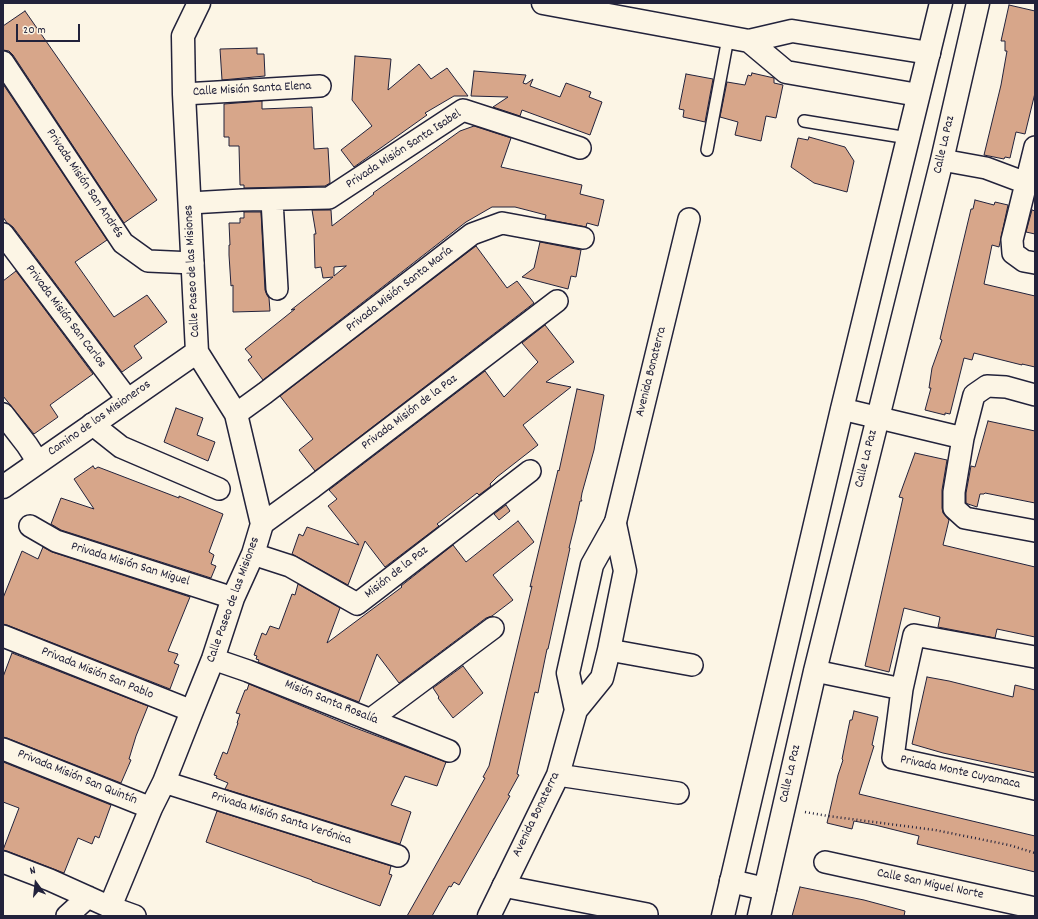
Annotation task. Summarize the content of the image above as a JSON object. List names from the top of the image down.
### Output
{
  "streets": {
    "street": [
      "Calle Misión Santa Elena",
      "Calle La Paz",
      "Privada Misión Santa Isabel",
      "Privada Misión San Andrés",
      "Calle Paseo de las Misiones",
      "Privada Misión Santa María",
      "Privada Misión San Carlos",
      "Avenida Bonaterra",
      "Privada Misión de la Paz",
      "Camino de los Misioneros",
      "Privada Misión San Miguel",
      "Misión de la Paz",
      "Privada Misión San Pablo",
      "Misión Santa Rosalía",
      "Privada Monte Cuyamaca",
      "Privada Misión San Quintín",
      "Privada Misión Santa Verónica",
      "Calle San Miguel Norte"
    ]
  },
  "crossings": [
    ["Calle Misión Santa Elena", "Calle Paseo de las Misiones"],
    ["Privada Misión Santa Isabel", "Calle Paseo de las Misiones"],
    ["Privada Misión San Andrés", "Calle Paseo de las Misiones"],
    ["Calle Paseo de las Misiones", "Privada Misión Santa María"],
    ["Calle Paseo de las Misiones", "Privada Misión de la Paz"],
    ["Calle Paseo de las Misiones", "Camino de los Misioneros"],
    ["Calle Paseo de las Misiones", "Privada Misión San Miguel"],
    ["Calle Paseo de las Misiones", "Misión de la Paz"],
    ["Calle Paseo de las Misiones", "Privada Misión San Pablo"],
    ["Calle Paseo de las Misiones", "Misión Santa Rosalía"],
    ["Calle Paseo de las Misiones", "Privada Misión San Quintín"],
    ["Calle Paseo de las Misiones", "Privada Misión Santa Verónica"],
    ["Privada Misión San Carlos", "Camino de los Misioneros"]
  ],
  "scale_bar": "20 m",
  "north": "top"
}
